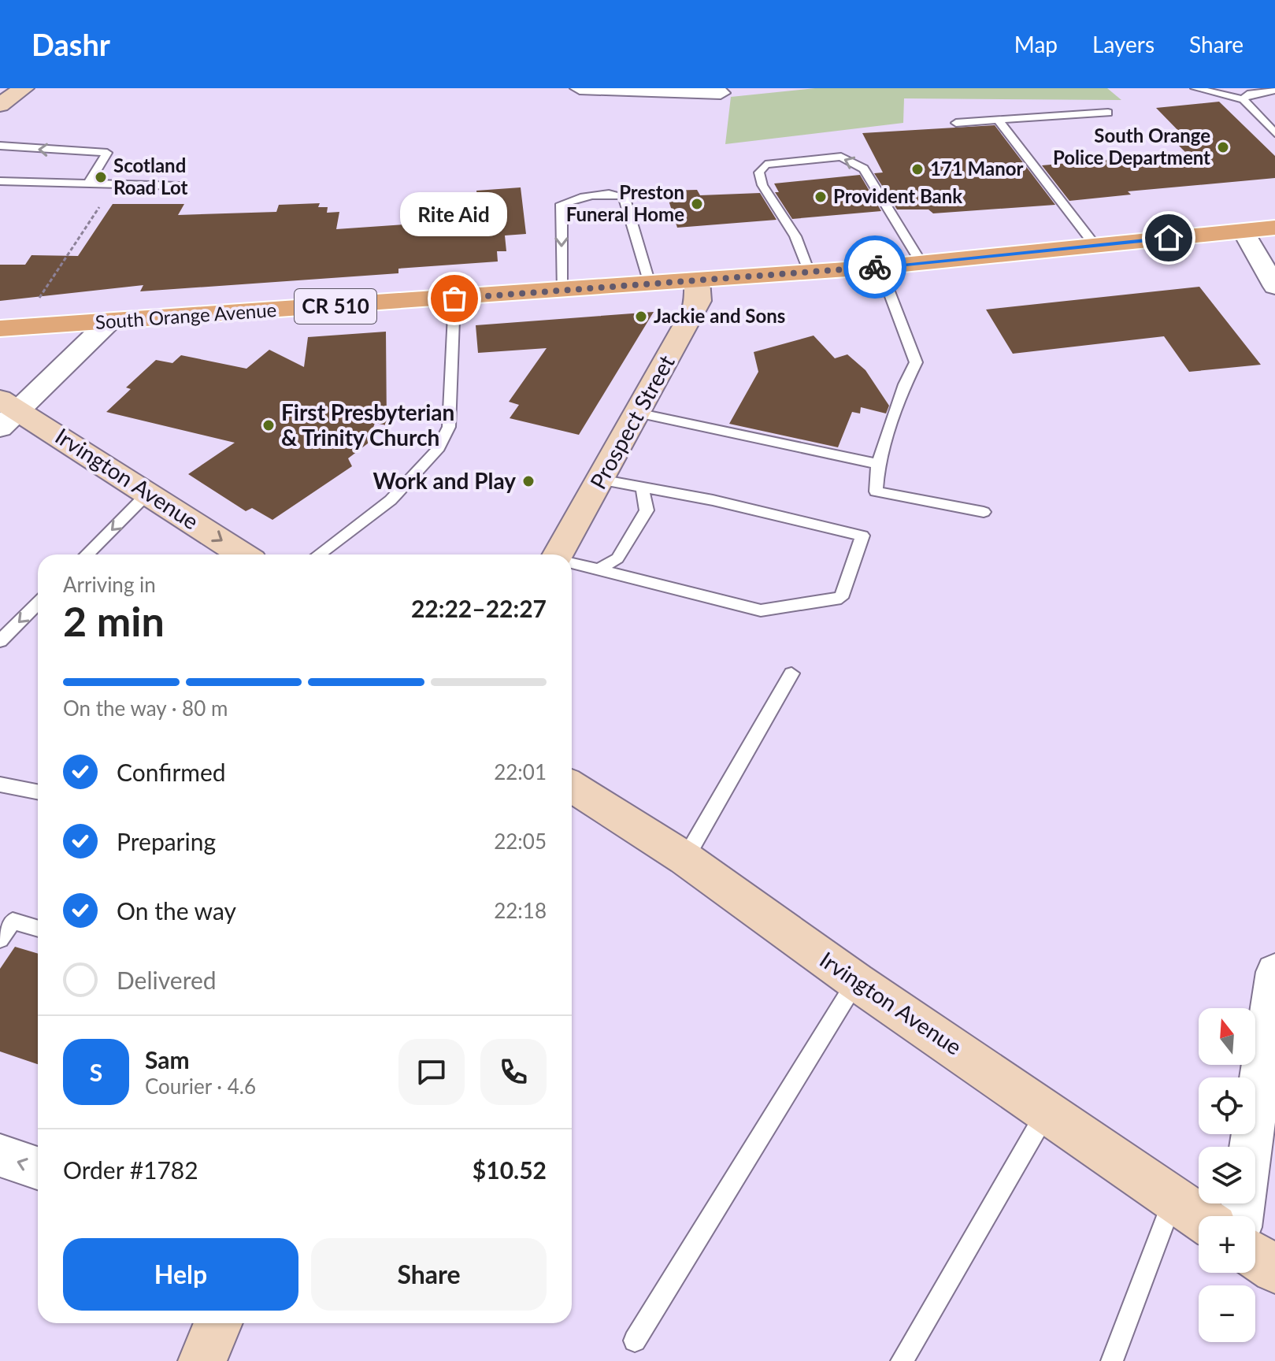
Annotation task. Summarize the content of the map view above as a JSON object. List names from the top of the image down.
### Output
{
  "streets": {
    "main road": [
      "CR 510",
      "South Orange Avenue",
      "Prospect Street",
      "Irvington Avenue"
    ]
  },
  "crossings": [
    ["South Orange Avenue", "Prospect Street"]
  ],
  "places": [
    "South Orange Police Department",
    "171 Manor",
    "Scotland Road Lot",
    "Provident Bank",
    "Preston Funeral Home",
    "Rite Aid",
    "Jackie and Sons",
    "First Presbyterian & Trinity Church",
    "Work and Play"
  ],
  "north": "top",
  "page": {
    "header": "Dashr",
    "nav": ["Map", "Layers", "Share"],
    "bubble": "Rite Aid",
    "heading": ["2 min", "Arriving in", "22:22–22:27"],
    "panel": [
      "Sam",
      "Courier · 4.6",
      "Order #1782",
      "$10.52"
    ],
    "bar": "On the way · 80 m",
    "list": [
      ["Confirmed", "22:01"],
      ["Preparing", "22:05"],
      ["On the way", "22:18"],
      "Delivered"
    ],
    "map_buttons": ["+", "−"],
    "round": "S",
    "buttons": ["Help", "Share"]
  }
}
